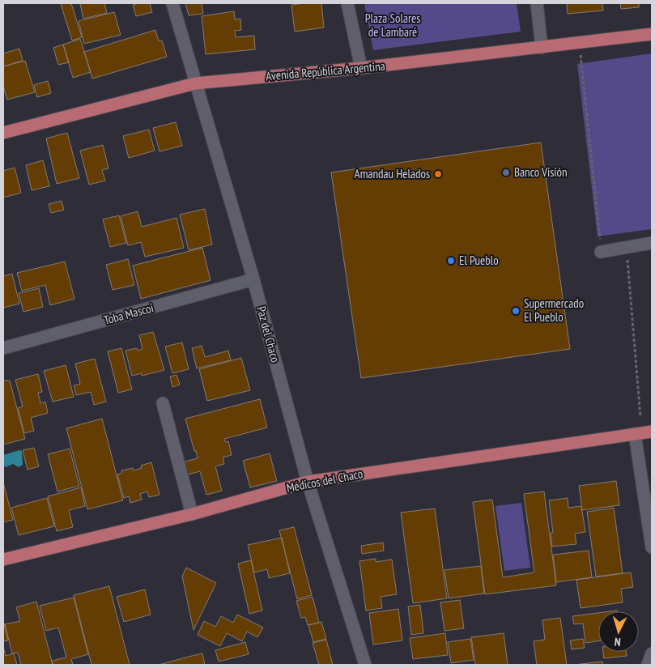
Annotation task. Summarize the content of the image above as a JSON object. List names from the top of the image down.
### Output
{
  "streets": {
    "main road": ["Avenida República Argentina", "Médicos del Chaco"],
    "street": ["Toba Mascoi", "Paz del Chaco"]
  },
  "crossings": [
    ["Avenida República Argentina", "Paz del Chaco"],
    ["Toba Mascoi", "Paz del Chaco"],
    ["Paz del Chaco", "Médicos del Chaco"]
  ],
  "parks": ["Plaza Solares de Lambaré"],
  "places": [
    "Banco Visión",
    "Amandau Helados",
    "El Pueblo",
    "Supermercado El Pueblo"
  ],
  "north": "bottom"
}
